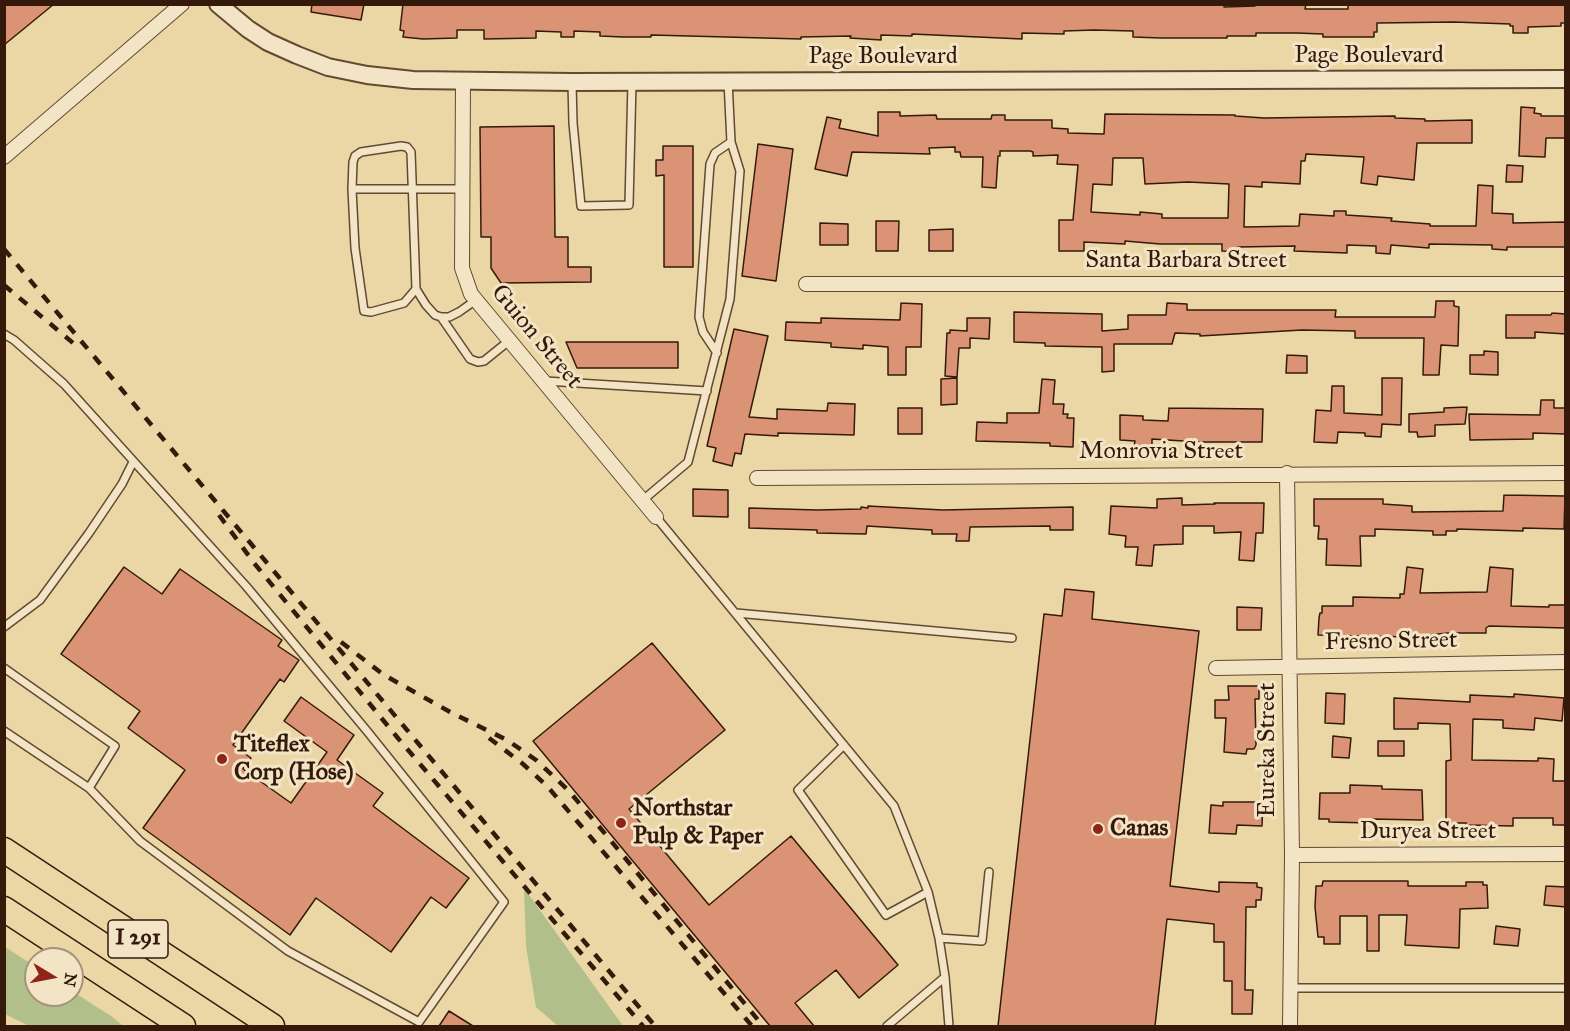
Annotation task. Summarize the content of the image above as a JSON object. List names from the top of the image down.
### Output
{
  "streets": {
    "highway": ["I 291"],
    "street": [
      "Page Boulevard",
      "Santa Barbara Street",
      "Guion Street",
      "Monrovia Street",
      "Fresno Street",
      "Eureka Street",
      "Duryea Street"
    ]
  },
  "crossings": [
    ["Page Boulevard", "Guion Street"],
    ["Monrovia Street", "Eureka Street"],
    ["Fresno Street", "Eureka Street"],
    ["Eureka Street", "Duryea Street"]
  ],
  "places": ["Titeflex Corp (Hose)", "Northstar Pulp & Paper", "Canas"],
  "north": "right"
}
